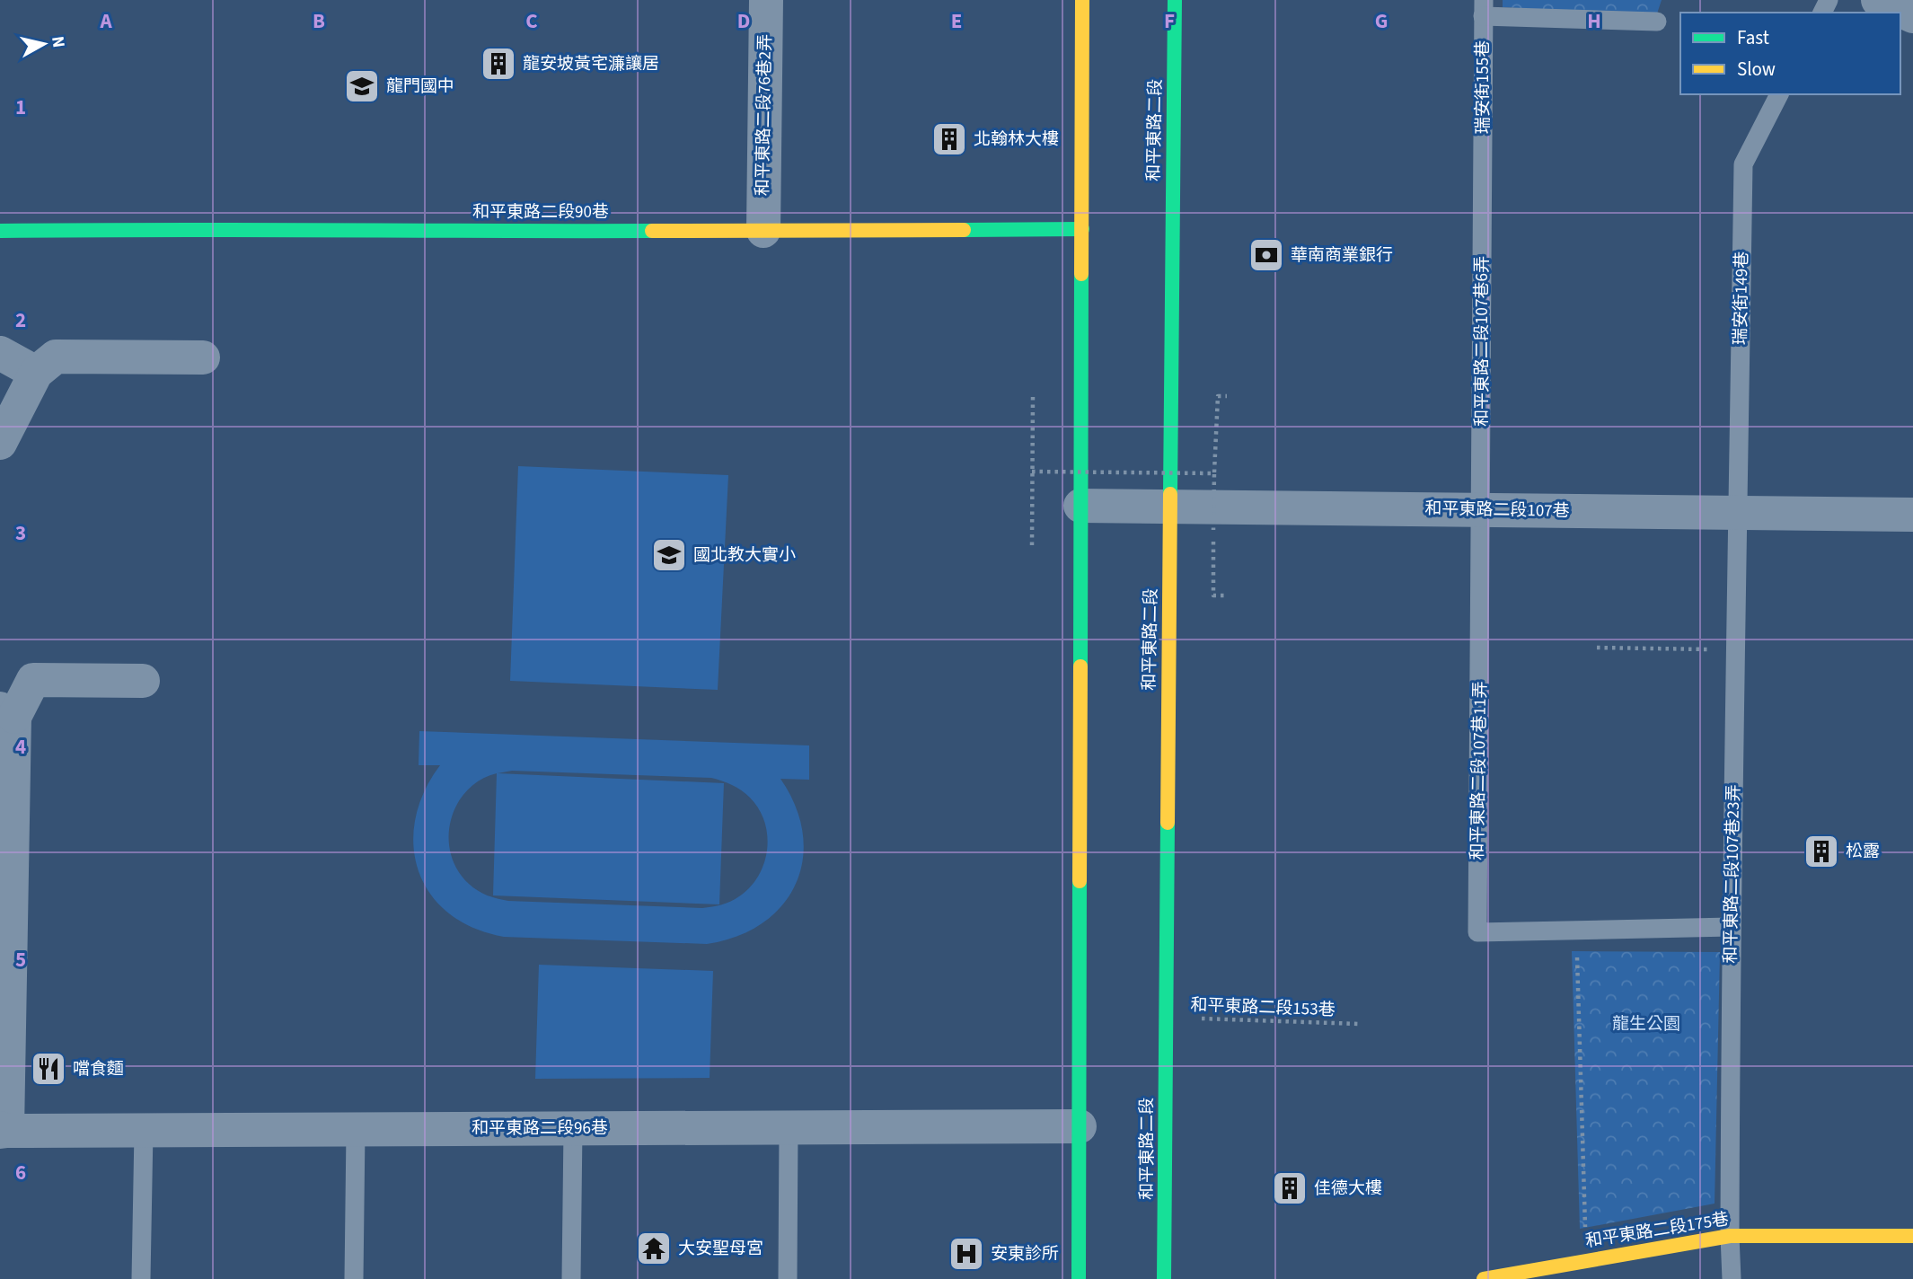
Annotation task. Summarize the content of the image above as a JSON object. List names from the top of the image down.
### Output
{
  "streets": {
    "main road": ["和平東路二段", "和平東路二段90巷", "和平東路二段175巷"],
    "street": ["和平東路二段76巷2弄", "和平東路二段107巷", "和平東路二段96巷"],
    "lane": [
      "瑞安街155巷",
      "瑞安街149巷",
      "和平東路二段107巷6弄",
      "和平東路二段107巷11弄",
      "和平東路二段107巷23弄"
    ],
    "path": ["和平東路二段153巷"]
  },
  "crossings": [
    ["瑞安街155巷", "和平東路二段107巷6弄"],
    ["和平東路二段76巷2弄", "和平東路二段90巷"],
    ["和平東路二段", "和平東路二段107巷"],
    ["和平東路二段", "和平東路二段153巷"],
    ["瑞安街149巷", "和平東路二段107巷"],
    ["瑞安街149巷", "和平東路二段107巷23弄"],
    ["和平東路二段107巷6弄", "和平東路二段107巷"],
    ["和平東路二段107巷6弄", "和平東路二段107巷11弄"],
    ["和平東路二段107巷", "和平東路二段107巷11弄"],
    ["和平東路二段107巷", "和平東路二段107巷23弄"],
    ["和平東路二段107巷11弄", "和平東路二段107巷23弄"],
    ["和平東路二段107巷23弄", "和平東路二段175巷"]
  ],
  "parks": ["龍生公園"],
  "places": {
    "building": [
      "龍安坡黃宅濂讓居",
      "北翰林大樓",
      "松露",
      "佳德大樓"
    ],
    "school or university": ["龍門國中", "國北教大實小"],
    "bank": ["華南商業銀行"],
    "restaurant": ["噹食麵"],
    "temple": ["大安聖母宮"],
    "hospital": ["安東診所"]
  },
  "legend": ["Fast", "Slow"],
  "north": "right",
  "grid": {
    "columns": [
      "A",
      "B",
      "C",
      "D",
      "E",
      "F",
      "G",
      "H"
    ],
    "rows": [
      "1",
      "2",
      "3",
      "4",
      "5",
      "6"
    ]
  }
}
